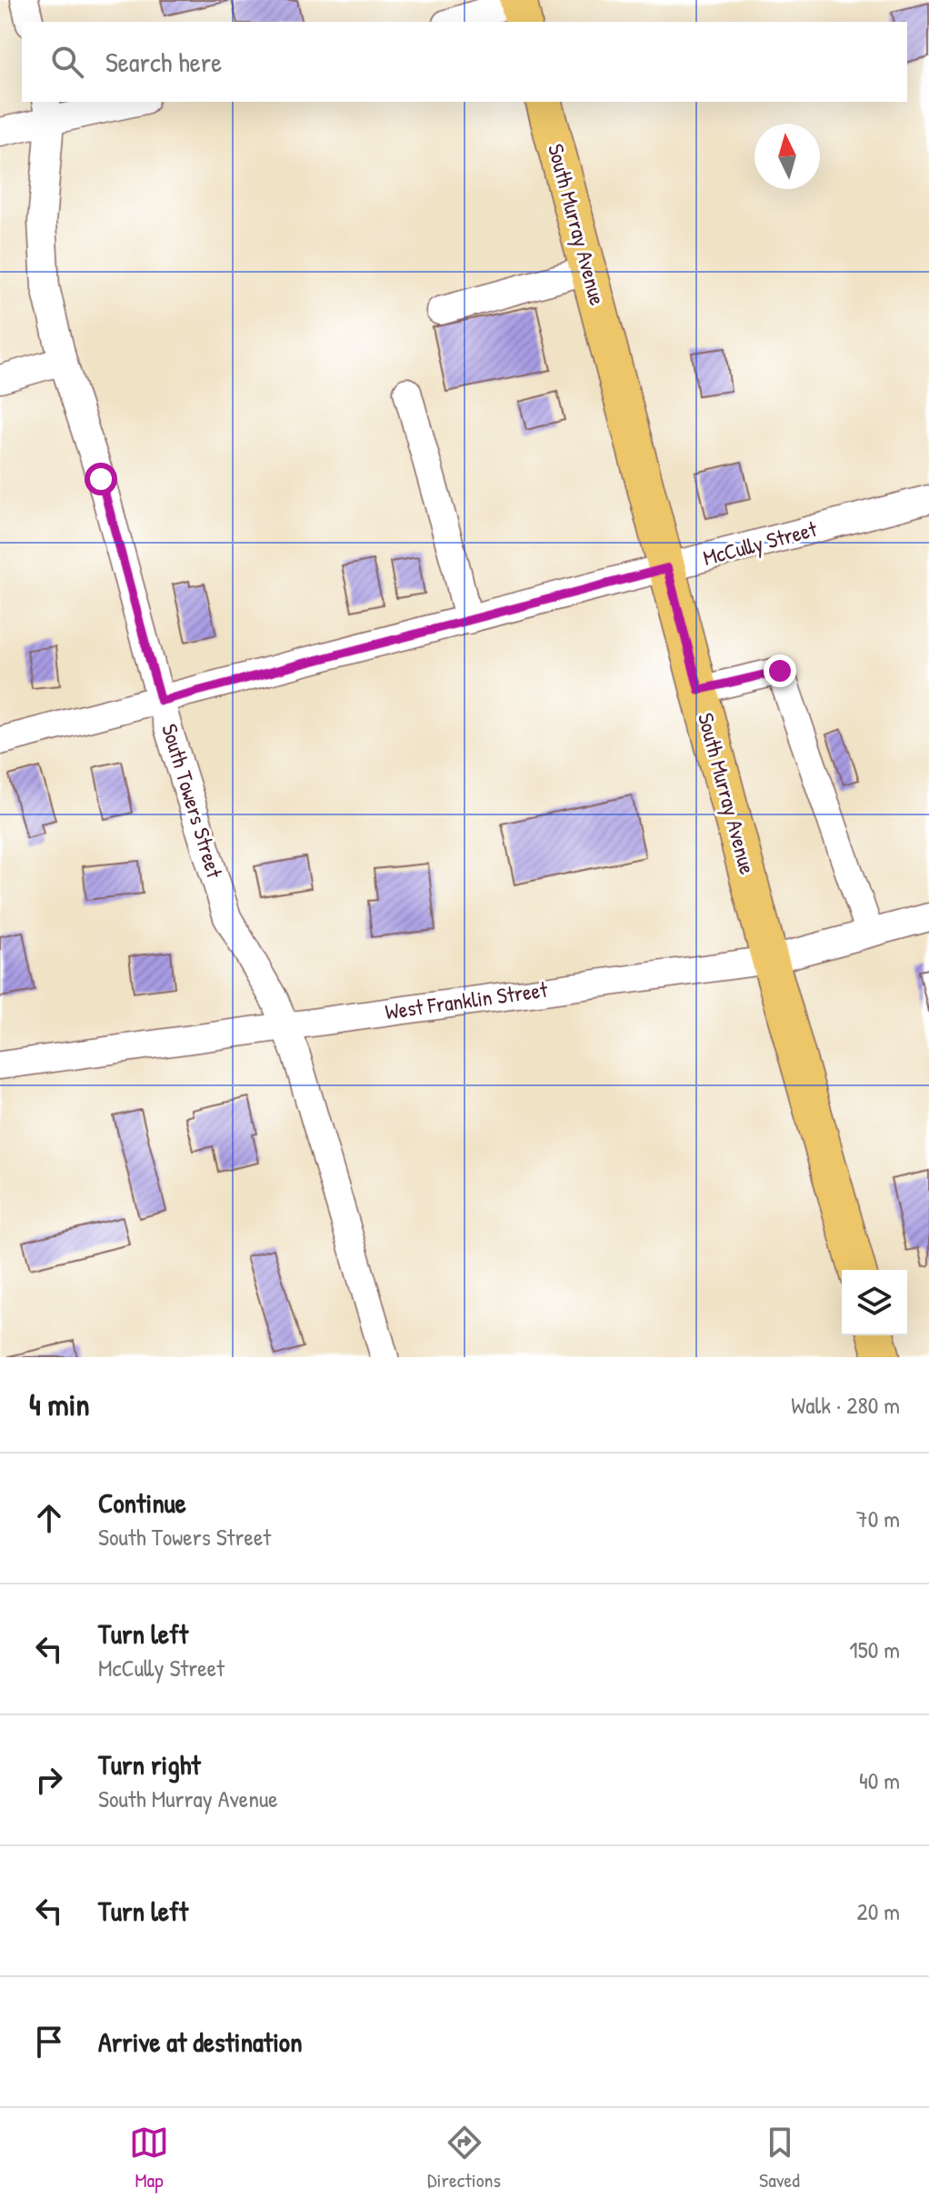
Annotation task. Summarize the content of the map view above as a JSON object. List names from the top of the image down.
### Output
{
  "streets": {
    "main road": ["South Murray Avenue"],
    "street": ["McCully Street", "South Towers Street", "West Franklin Street"]
  },
  "crossings": [
    ["South Murray Avenue", "McCully Street"],
    ["South Murray Avenue", "West Franklin Street"],
    ["McCully Street", "South Towers Street"],
    ["South Towers Street", "West Franklin Street"]
  ],
  "north": "top",
  "page": {
    "search": "Search here",
    "heading": ["4 min", "Walk · 280 m"],
    "list": [
      ["Continue", "South Towers Street", "70 m"],
      ["Turn left", "McCully Street", "150 m"],
      ["Turn right", "South Murray Avenue", "40 m"],
      ["Turn left", "20 m"],
      "Arrive at destination"
    ],
    "nav": ["Map", "Directions", "Saved"]
  }
}
